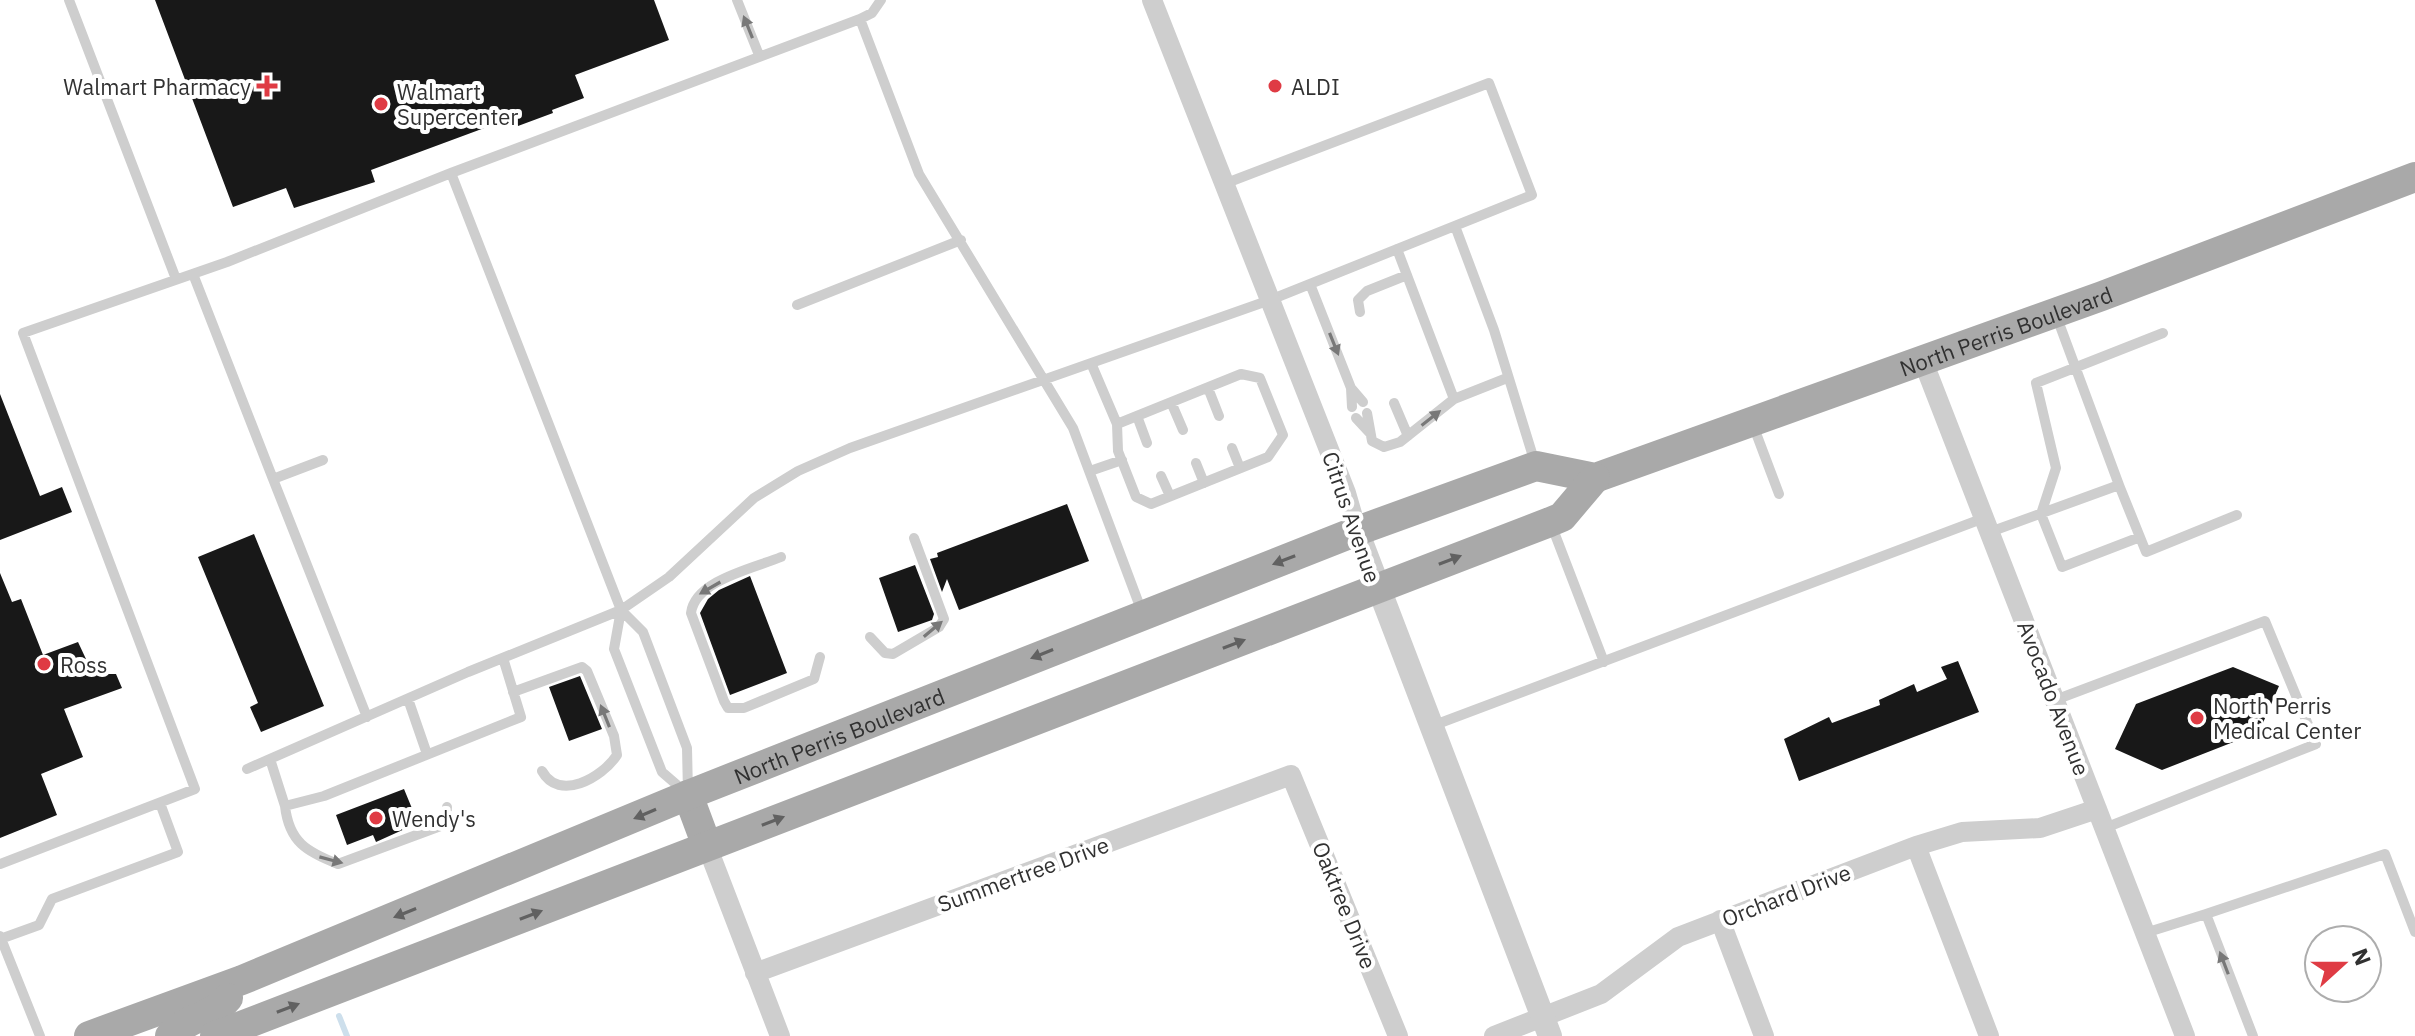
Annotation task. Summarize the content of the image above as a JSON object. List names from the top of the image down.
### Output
{
  "streets": {
    "main road": ["North Perris Boulevard"],
    "street": [
      "Citrus Avenue",
      "Avocado Avenue",
      "Summertree Drive",
      "Orchard Drive",
      "Oaktree Drive"
    ]
  },
  "crossings": [
    ["North Perris Boulevard", "Citrus Avenue"],
    ["North Perris Boulevard", "Avocado Avenue"],
    ["Citrus Avenue", "Orchard Drive"],
    ["Avocado Avenue", "Orchard Drive"],
    ["Summertree Drive", "Oaktree Drive"]
  ],
  "places": {
    "health": ["Walmart Pharmacy"],
    "other": [
      "ALDI",
      "Walmart Supercenter",
      "Ross",
      "North Perris Medical Center",
      "Wendy's"
    ]
  },
  "north": "right"
}
